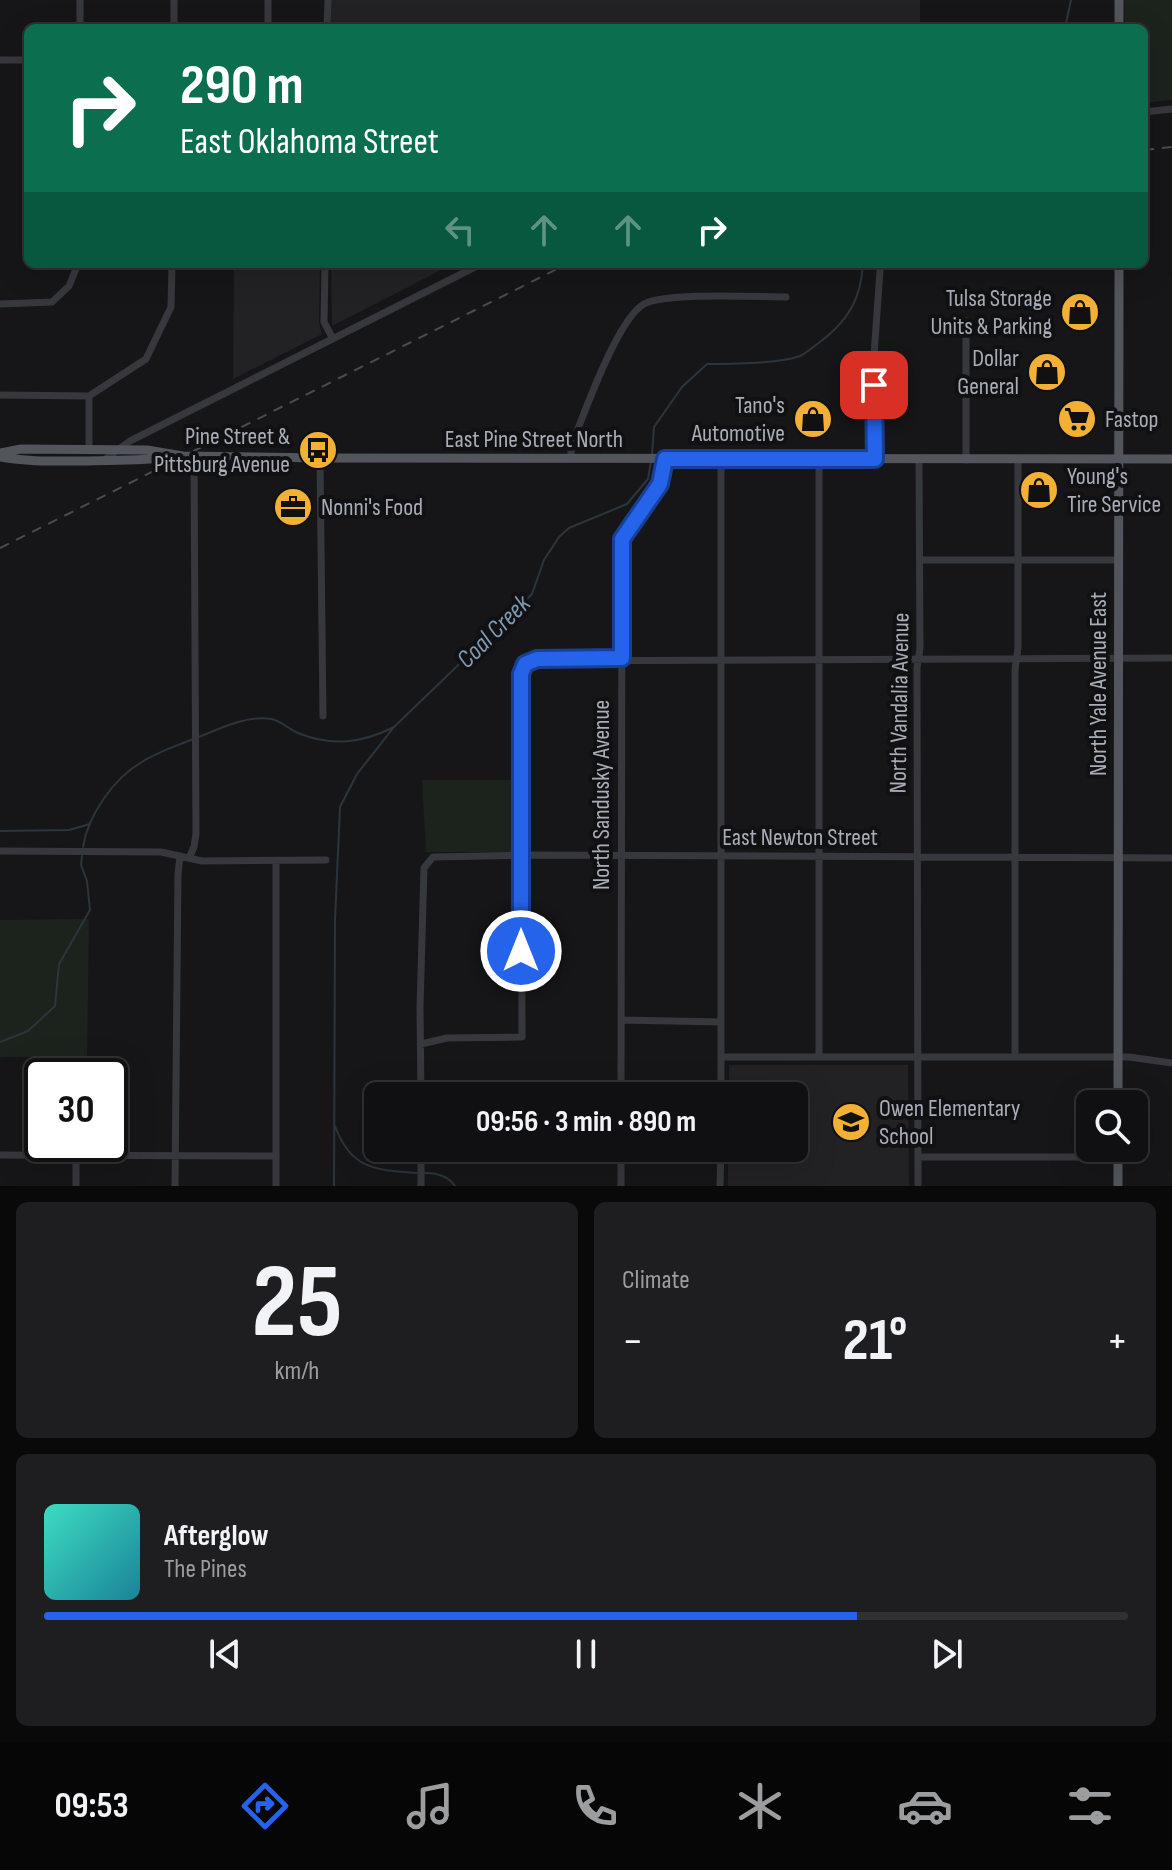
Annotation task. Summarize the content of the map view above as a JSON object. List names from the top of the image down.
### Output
{
  "streets": {
    "main road": ["East Pine Street North", "North Yale Avenue East"],
    "street": ["North Vandalia Avenue", "North Sandusky Avenue", "East Newton Street"]
  },
  "crossings": [
    ["East Pine Street North", "North Yale Avenue East"],
    ["East Pine Street North", "North Vandalia Avenue"],
    ["East Pine Street North", "North Sandusky Avenue"],
    ["North Yale Avenue East", "East Newton Street"],
    ["North Vandalia Avenue", "East Newton Street"],
    ["North Sandusky Avenue", "East Newton Street"]
  ],
  "water": ["Coal Creek"],
  "places": {
    "shop": [
      "Tulsa Storage Units & Parking",
      "Dollar General",
      "Tano's Automotive",
      "Young's Tire Service"
    ],
    "supermarket": ["Fastop"],
    "bus stop": ["Pine Street & Pittsburg Avenue"],
    "office": ["Nonni's Food"],
    "school or university": ["Owen Elementary School"]
  },
  "page": {
    "turn": ["290 m", "East Oklahoma Street"],
    "limit": "30",
    "trip": "09:56 · 3 min · 890 m",
    "tile": [
      ["25", "km/h"],
      "Climate"
    ],
    "heat": ["−", "21°", "+"],
    "song": ["Afterglow", "The Pines"],
    "tabs": "09:53"
  }
}
